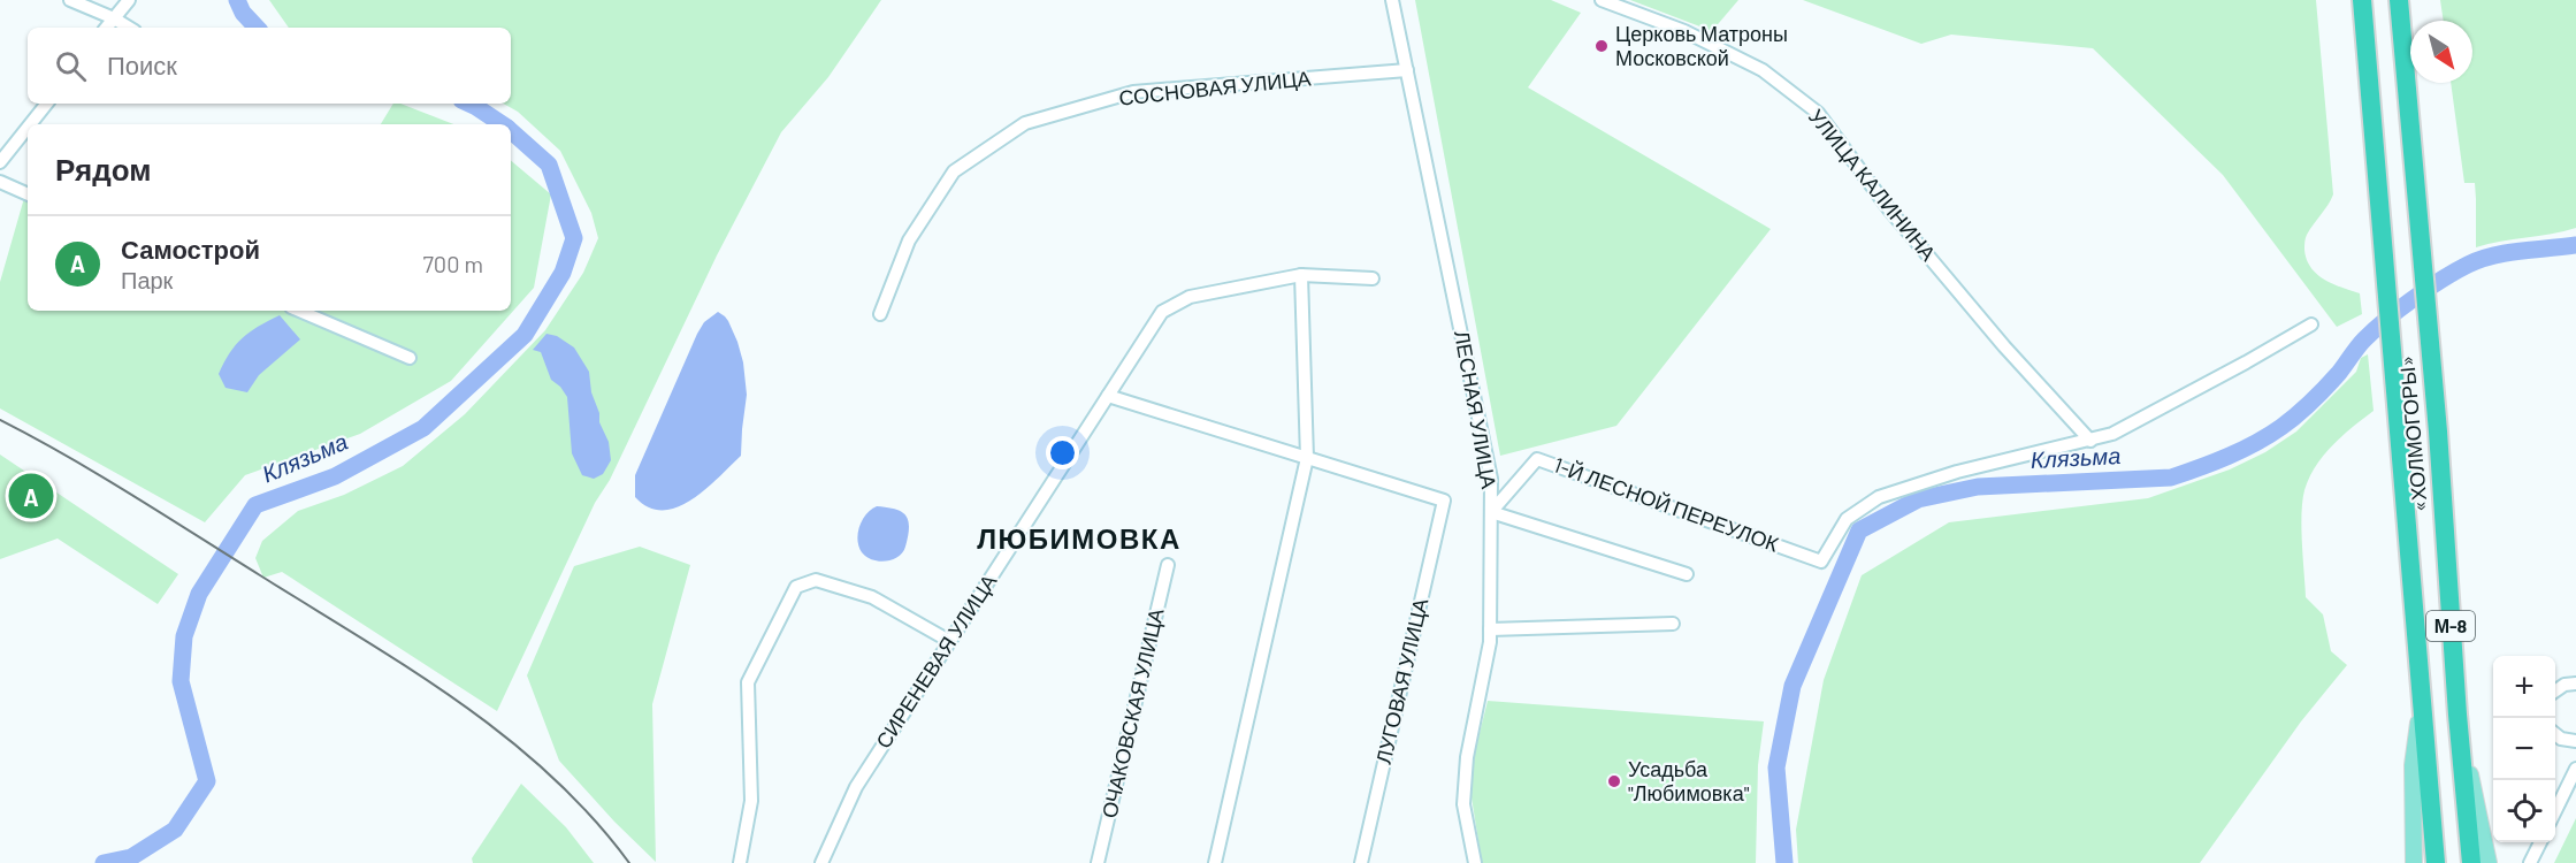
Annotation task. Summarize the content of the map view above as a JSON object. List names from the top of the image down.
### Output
{
  "streets": {
    "highway": ["«ХОЛМОГОРЫ»", "М-8"],
    "street": [
      "СОСНОВАЯ УЛИЦА",
      "УЛИЦА КАЛИНИНА",
      "ЛЕСНАЯ УЛИЦА",
      "1-Й ЛЕСНОЙ ПЕРЕУЛОК",
      "СИРЕНЕВАЯ УЛИЦА",
      "ЛУГОВАЯ УЛИЦА",
      "ОЧАКОВСКАЯ УЛИЦА"
    ]
  },
  "crossings": [
    ["СОСНОВАЯ УЛИЦА", "ЛЕСНАЯ УЛИЦА"],
    ["УЛИЦА КАЛИНИНА", "1-Й ЛЕСНОЙ ПЕРЕУЛОК"],
    ["ЛЕСНАЯ УЛИЦА", "1-Й ЛЕСНОЙ ПЕРЕУЛОК"]
  ],
  "districts": ["ЛЮБИМОВКА"],
  "water": ["Клязьма"],
  "places": ["Церковь Матроны Московской", "Усадьба \"Любимовка\""],
  "north": "bottom right",
  "page": {
    "search": "Поиск",
    "heading": "Рядом",
    "list": [
      {
        "mark": "A",
        "name": "Самострой",
        "note": "Парк",
        "value": "700 m"
      }
    ],
    "pins": "A",
    "map_buttons": ["+", "−"]
  }
}
